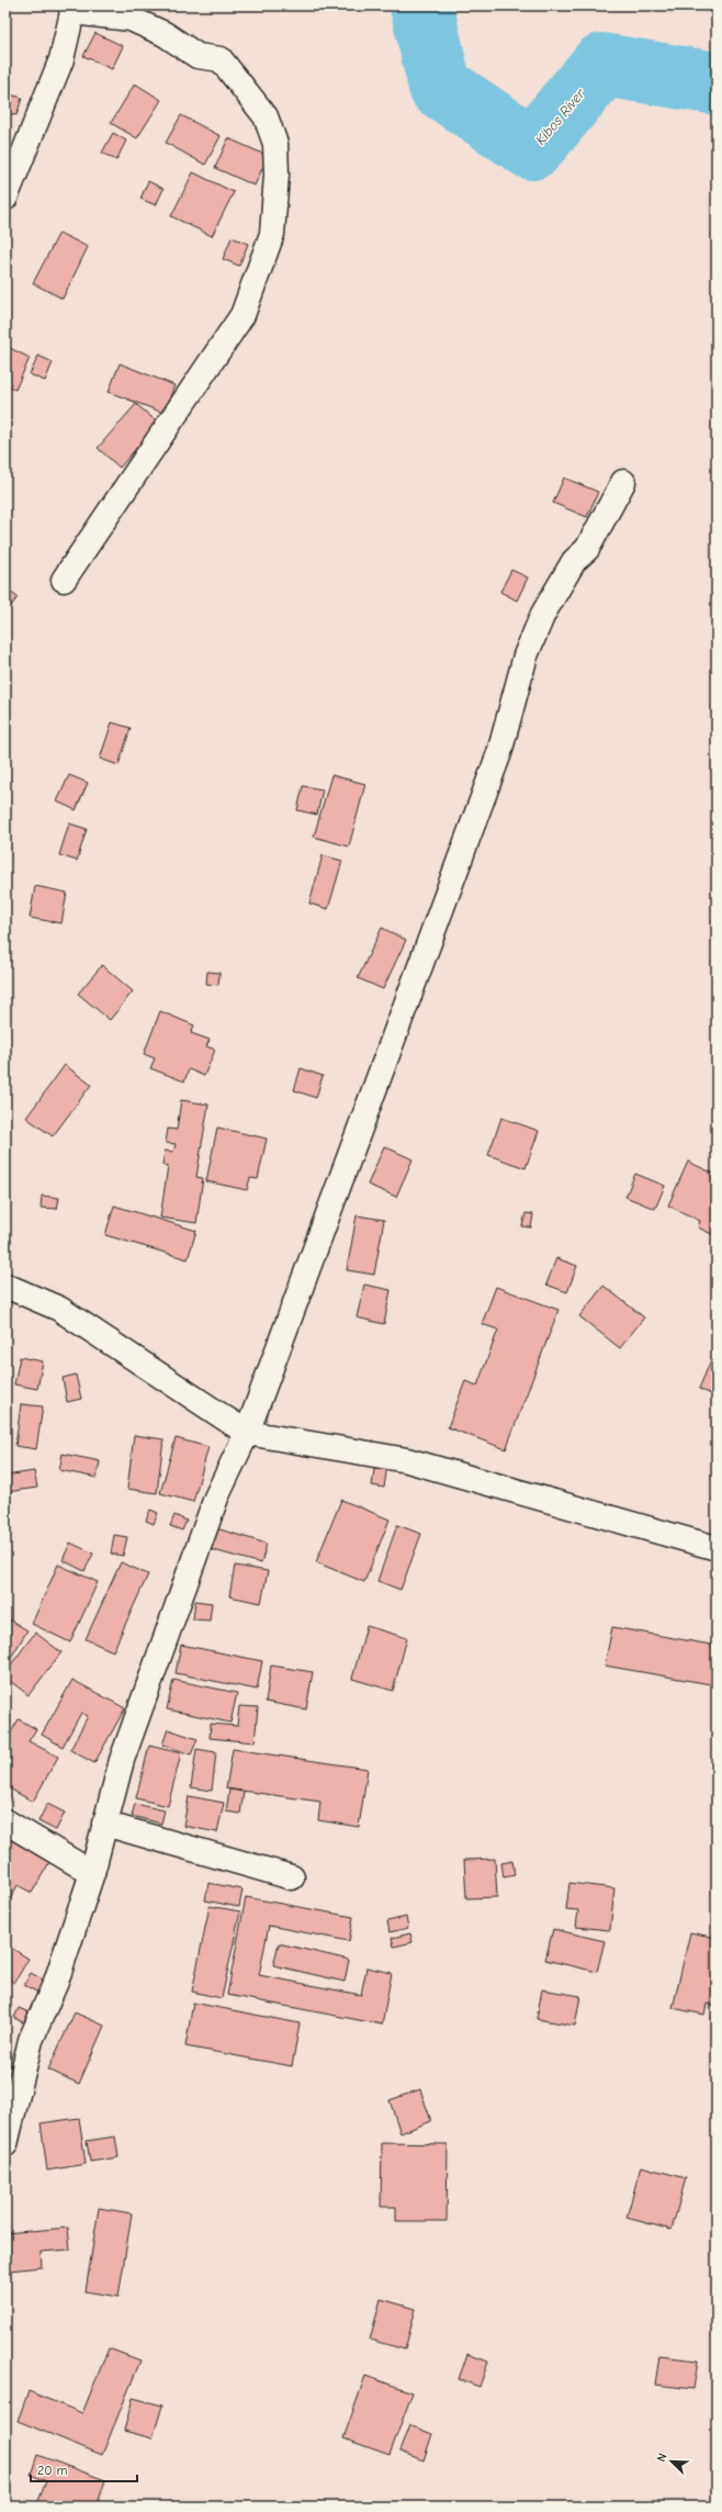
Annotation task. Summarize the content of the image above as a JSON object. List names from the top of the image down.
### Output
{
  "water": ["Kibos River"],
  "scale_bar": "20 m",
  "north": "top left"
}
